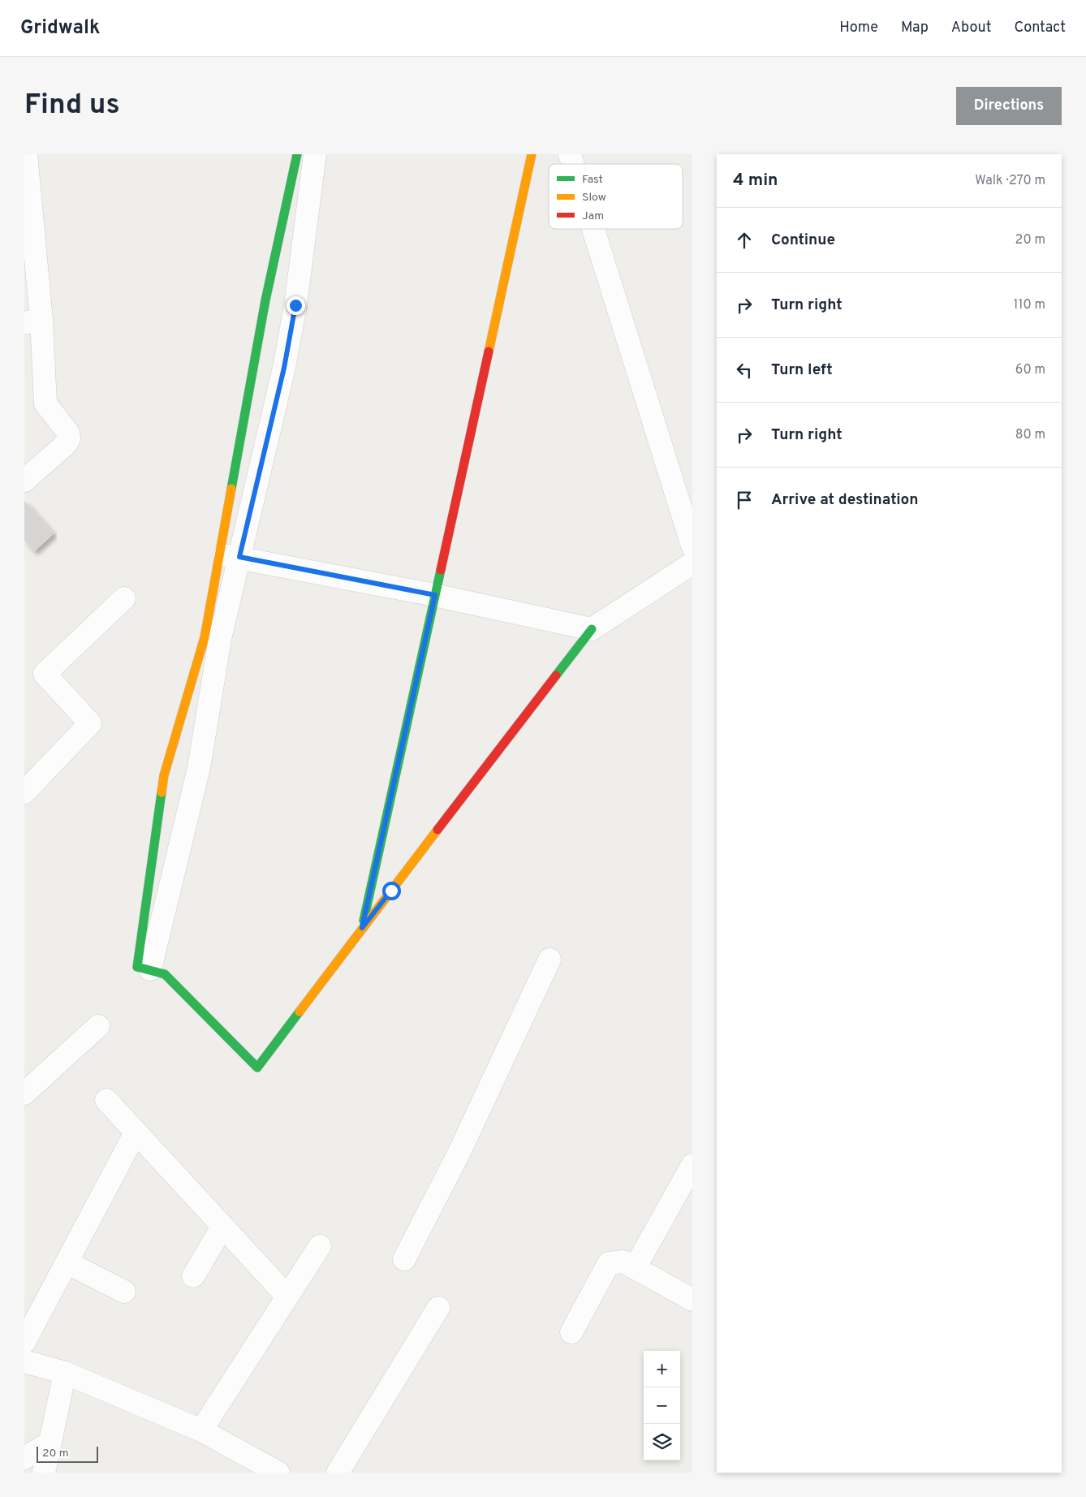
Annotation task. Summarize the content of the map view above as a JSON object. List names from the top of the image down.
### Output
{
  "legend": ["Fast", "Slow", "Jam"],
  "scale_bar": "20 m",
  "page": {
    "header": "Gridwalk",
    "nav": [
      "Home",
      "Map",
      "About",
      "Contact"
    ],
    "buttons": "Directions",
    "title": "Find us",
    "heading": ["4 min", "Walk · 270 m"],
    "list": [
      ["Continue", "20 m"],
      ["Turn right", "110 m"],
      ["Turn left", "60 m"],
      ["Turn right", "80 m"],
      "Arrive at destination"
    ],
    "map_buttons": ["+", "−"],
    "scale": "20 m"
  }
}
